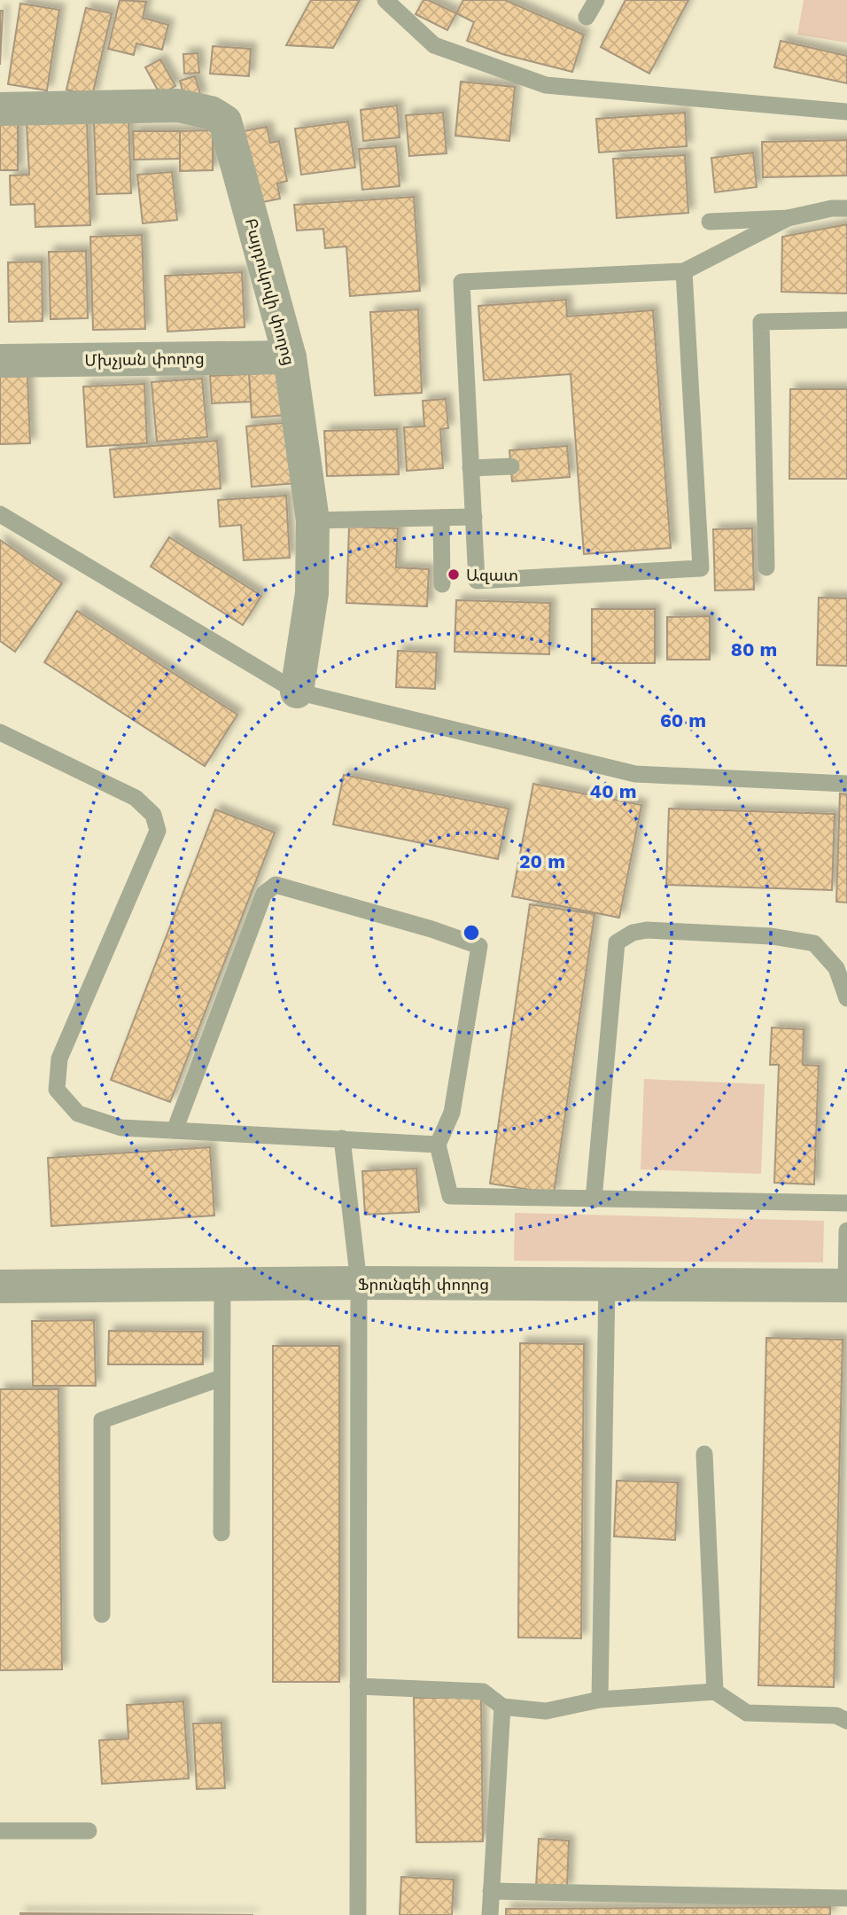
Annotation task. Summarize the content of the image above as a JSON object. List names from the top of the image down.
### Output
{
  "streets": {
    "street": ["Բայդուկովի փողոց", "Մխչյան փողոց", "Ֆրունզեի փողոց"]
  },
  "crossings": [
    ["Բայդուկովի փողոց", "Մխչյան փողոց"]
  ],
  "places": ["Ազատ"],
  "rings": [
    "80 m",
    "60 m",
    "40 m",
    "20 m"
  ]
}
